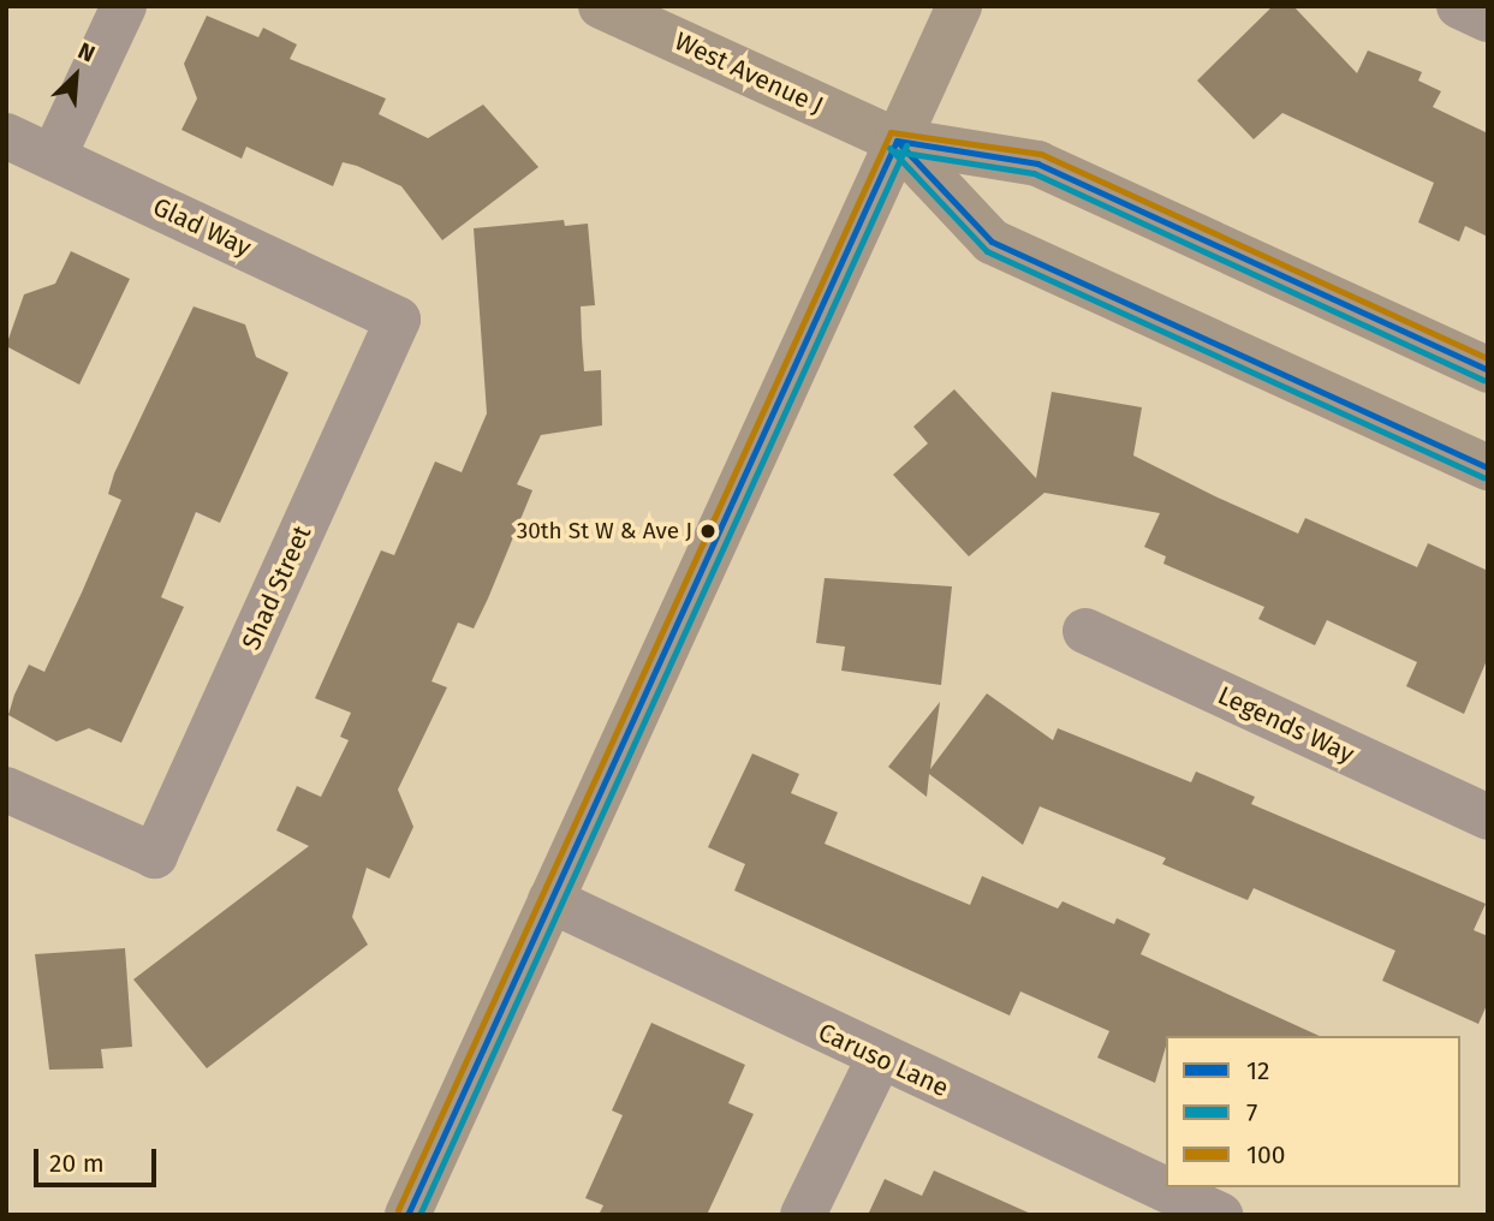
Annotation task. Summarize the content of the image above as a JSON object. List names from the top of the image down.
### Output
{
  "streets": {
    "main road": ["West Avenue J"],
    "street": [
      "Glad Way",
      "Shad Street",
      "Legends Way",
      "Caruso Lane"
    ]
  },
  "crossings": [
    ["Glad Way", "Shad Street"]
  ],
  "places": ["30th St W & Ave J"],
  "lines": ["transit line 100", "transit line 12", "transit line 7"],
  "legend": ["12", "7", "100"],
  "scale_bar": "20 m",
  "north": "top right"
}
